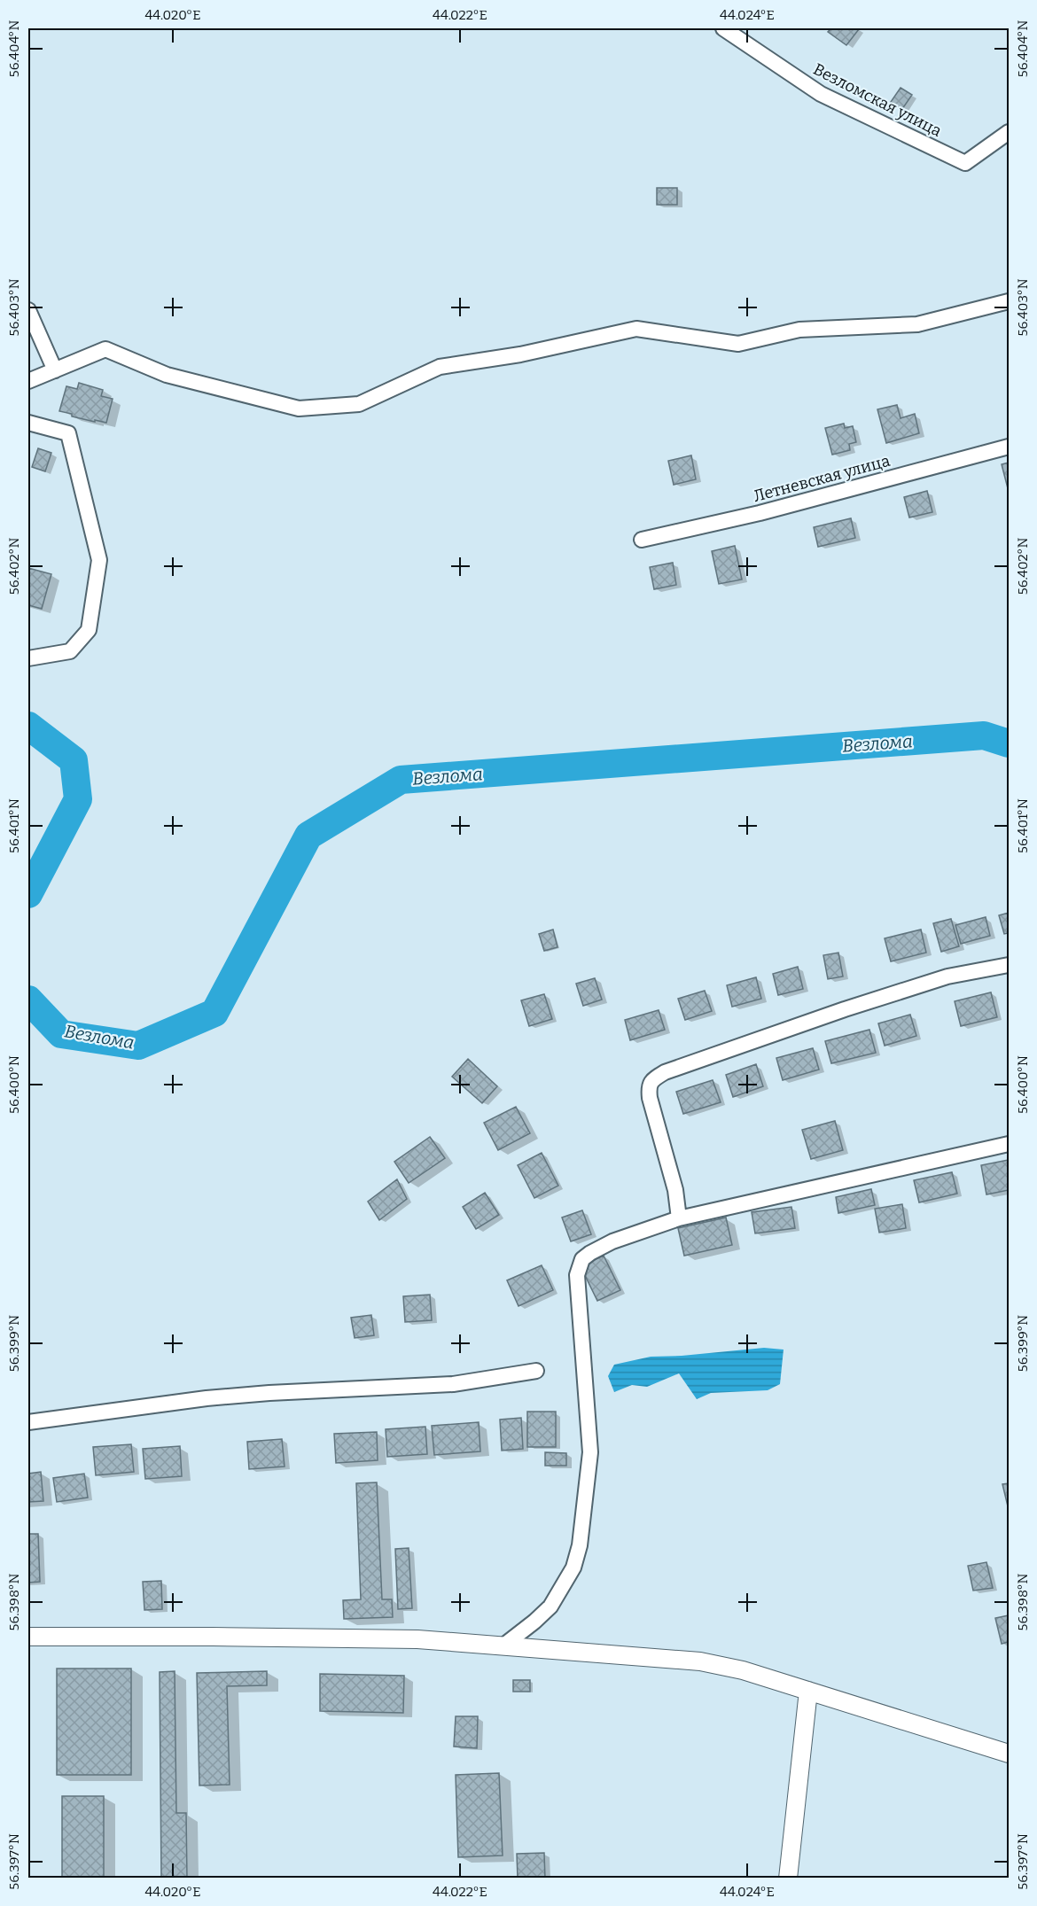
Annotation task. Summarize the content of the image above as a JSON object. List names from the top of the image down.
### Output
{
  "streets": {
    "street": ["Везломская улица", "Летневская улица"]
  },
  "water": ["Везлома"],
  "coordinates": [
    "44.020°E",
    "44.022°E",
    "44.024°E",
    "56.404°N",
    "56.403°N",
    "56.402°N",
    "56.401°N",
    "56.400°N",
    "56.399°N",
    "56.398°N",
    "56.397°N"
  ]
}
